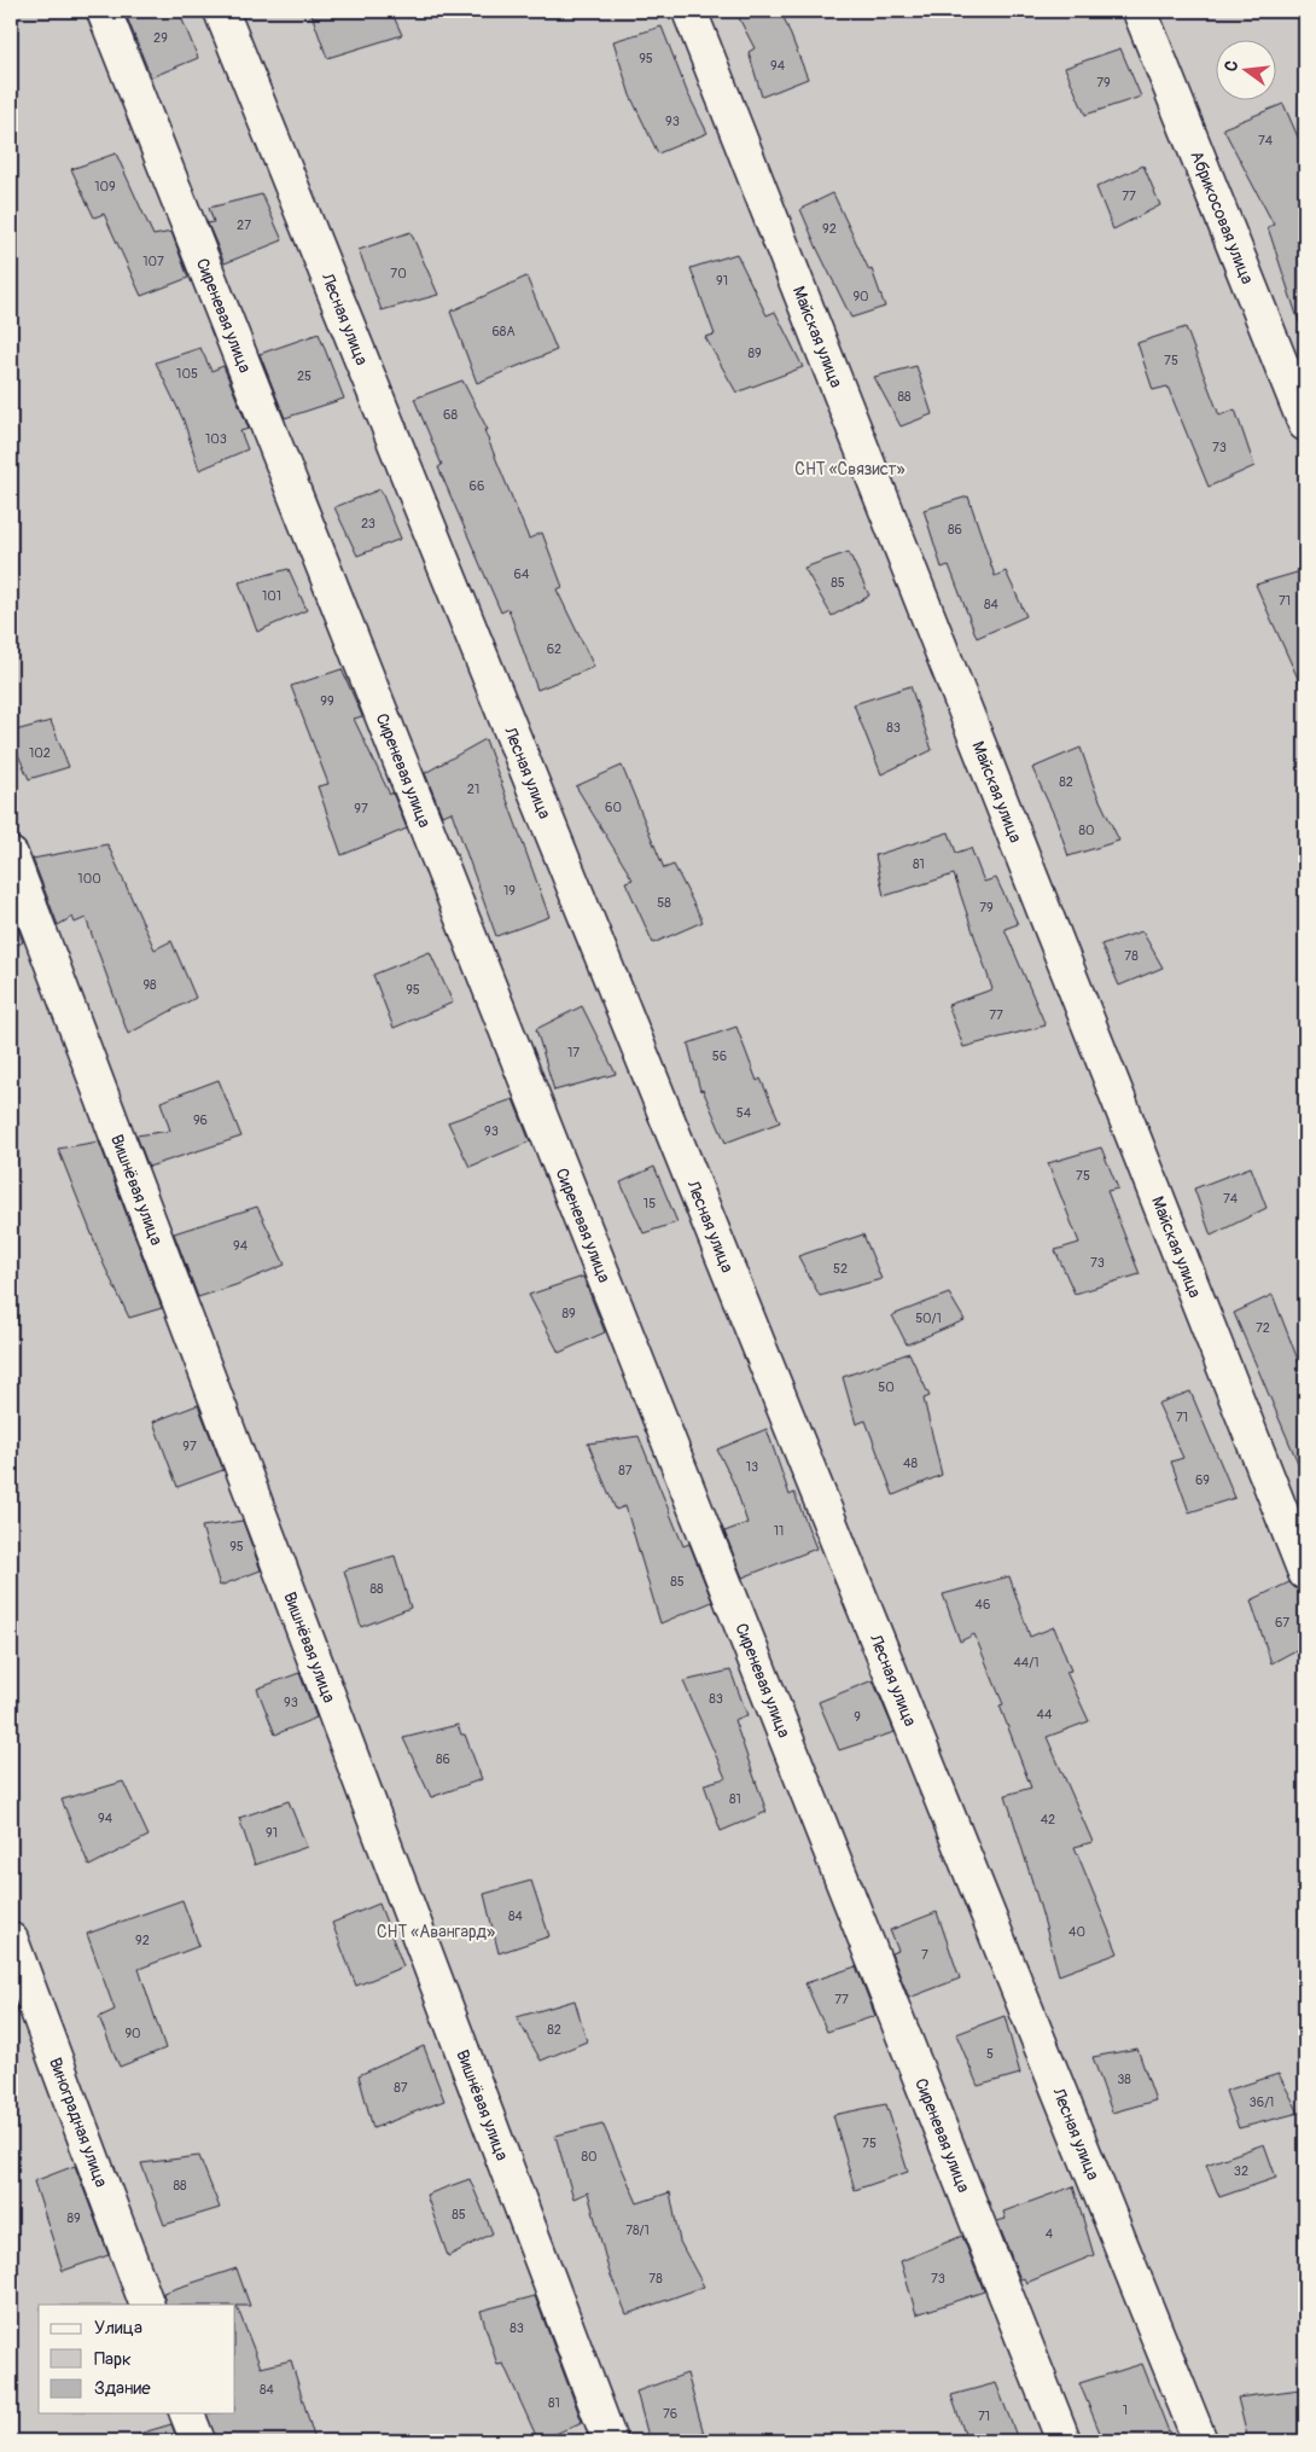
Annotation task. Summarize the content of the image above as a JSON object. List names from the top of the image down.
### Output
{
  "streets": {
    "street": [
      "Абрикосовая улица",
      "Сиреневая улица",
      "Лесная улица",
      "Майская улица",
      "Вишнёвая улица",
      "Виноградная улица"
    ]
  },
  "parks": ["СНТ «Связист»", "СНТ «Авангард»"],
  "house_numbers": [
    "29",
    "95",
    "94",
    "79",
    "93",
    "74",
    "109",
    "77",
    "27",
    "92",
    "107",
    "70",
    "91",
    "90",
    "68А",
    "89",
    "75",
    "105",
    "25",
    "88",
    "68",
    "103",
    "73",
    "66",
    "23",
    "86",
    "64",
    "85",
    "101",
    "71",
    "84",
    "62",
    "99",
    "83",
    "102",
    "82",
    "21",
    "60",
    "97",
    "80",
    "81",
    "100",
    "19",
    "58",
    "79",
    "78",
    "98",
    "95",
    "77",
    "17",
    "56",
    "54",
    "96",
    "93",
    "75",
    "74",
    "15",
    "94",
    "73",
    "52",
    "89",
    "50/1",
    "72",
    "50",
    "71",
    "97",
    "48",
    "13",
    "87",
    "69",
    "11",
    "95",
    "85",
    "88",
    "46",
    "67",
    "44/1",
    "83",
    "93",
    "44",
    "9",
    "86",
    "81",
    "94",
    "42",
    "91",
    "84",
    "40",
    "92",
    "7",
    "77",
    "82",
    "90",
    "5",
    "38",
    "87",
    "36/1",
    "75",
    "80",
    "32",
    "88",
    "85",
    "89",
    "78/1",
    "4",
    "78",
    "73",
    "83",
    "84",
    "81",
    "1",
    "76",
    "71"
  ],
  "legend": ["Улица", "Парк", "Здание"],
  "north": "left"
}
